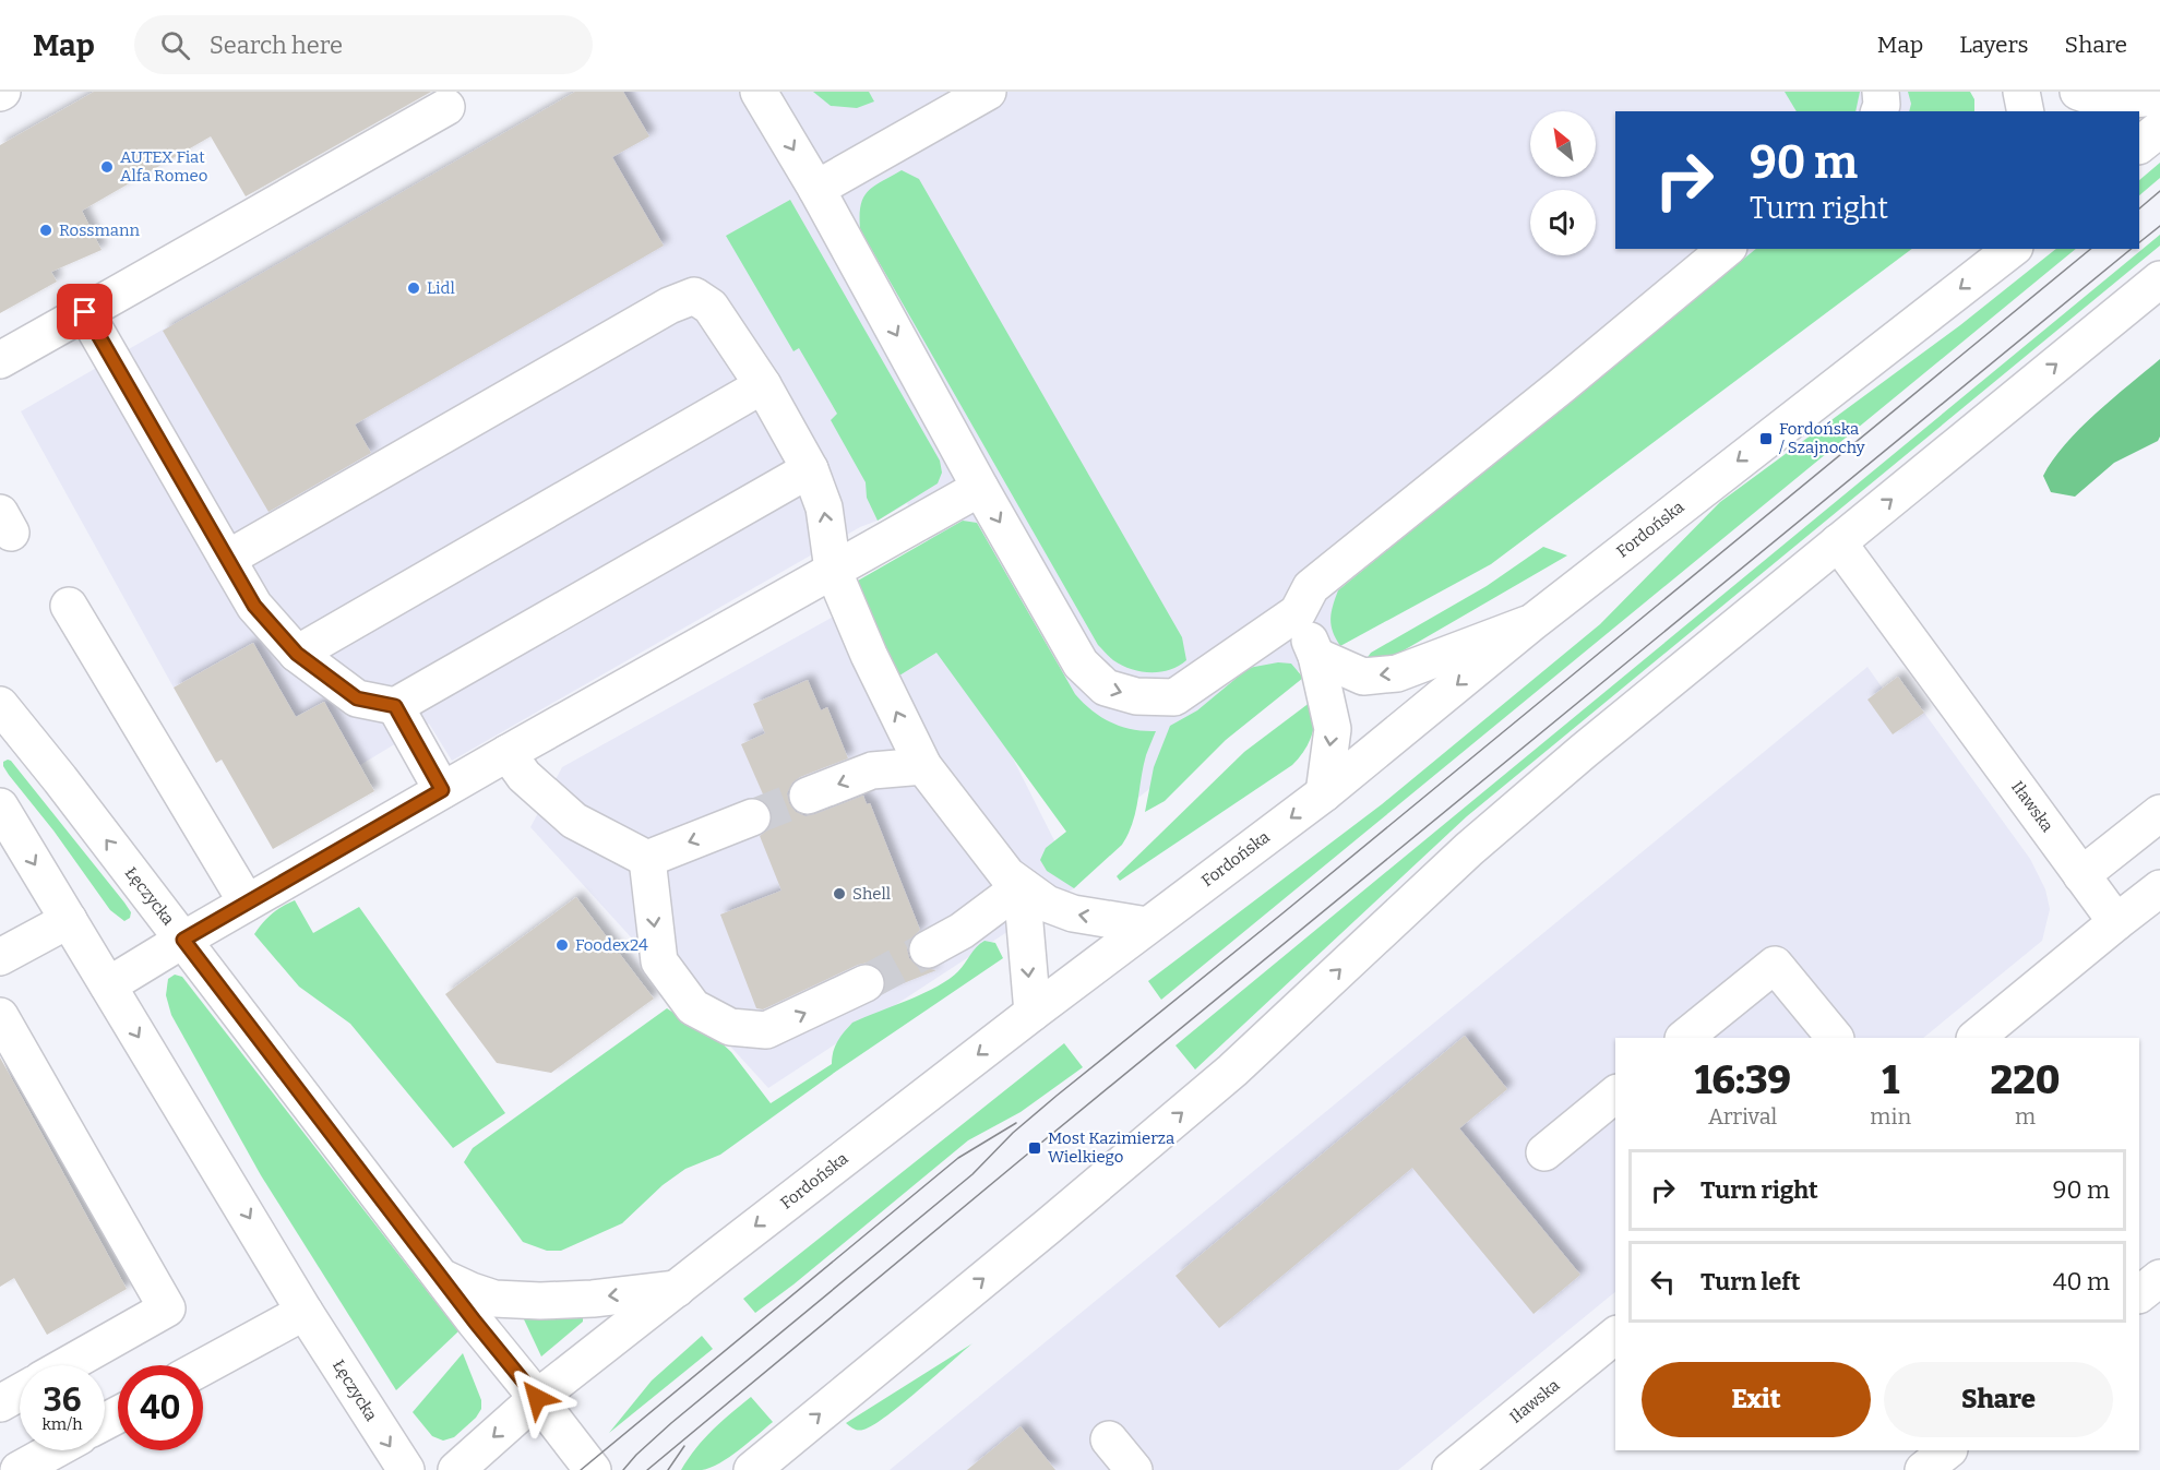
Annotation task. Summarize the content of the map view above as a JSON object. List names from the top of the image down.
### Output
{
  "streets": {
    "main road": ["Fordońska", "Iławska", "Łęczycka"]
  },
  "crossings": [
    ["Fordońska", "Łęczycka"]
  ],
  "places": {
    "other": [
      "AUTEX Fiat Alfa Romeo",
      "Rossmann",
      "Lidl",
      "Shell",
      "Foodex24"
    ],
    "transit": ["Fordońska / Szajnochy", "Most Kazimierza Wielkiego"]
  },
  "north": "top left",
  "page": {
    "header": "Map",
    "search": "Search here",
    "nav": ["Map", "Layers", "Share"],
    "turn": ["90 m", "Turn right"],
    "eta": [
      "16:39",
      "Arrival",
      "1",
      "min",
      "220",
      "m"
    ],
    "list": [
      {
        "name": "Turn right",
        "value": "90 m"
      },
      {
        "name": "Turn left",
        "value": "40 m"
      }
    ],
    "buttons": ["Exit", "Share"],
    "speed": "36 km/h",
    "limit": "40"
  }
}
